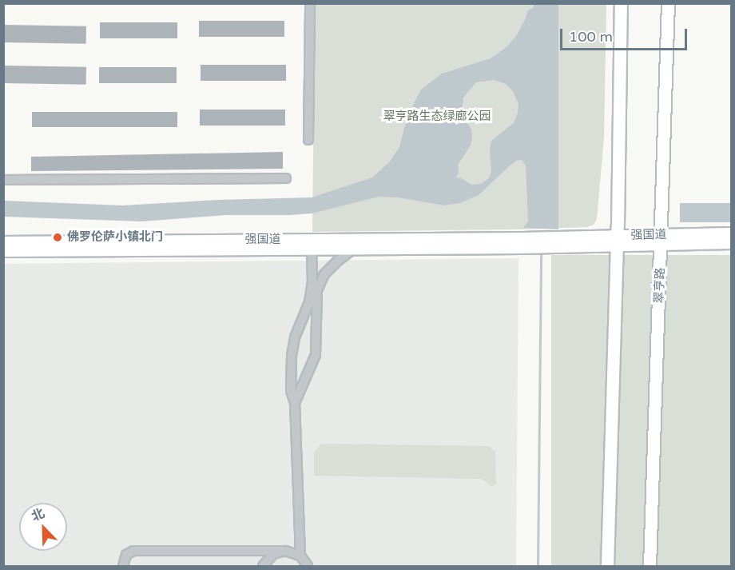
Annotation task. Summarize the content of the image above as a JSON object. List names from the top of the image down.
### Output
{
  "streets": {
    "main road": ["强国道", "翠亨路"]
  },
  "crossings": [
    ["强国道", "翠亨路"]
  ],
  "parks": ["翠亨路生态绿廊公园"],
  "places": ["佛罗伦萨小镇北门"],
  "scale_bar": "100 m",
  "north": "top left"
}
